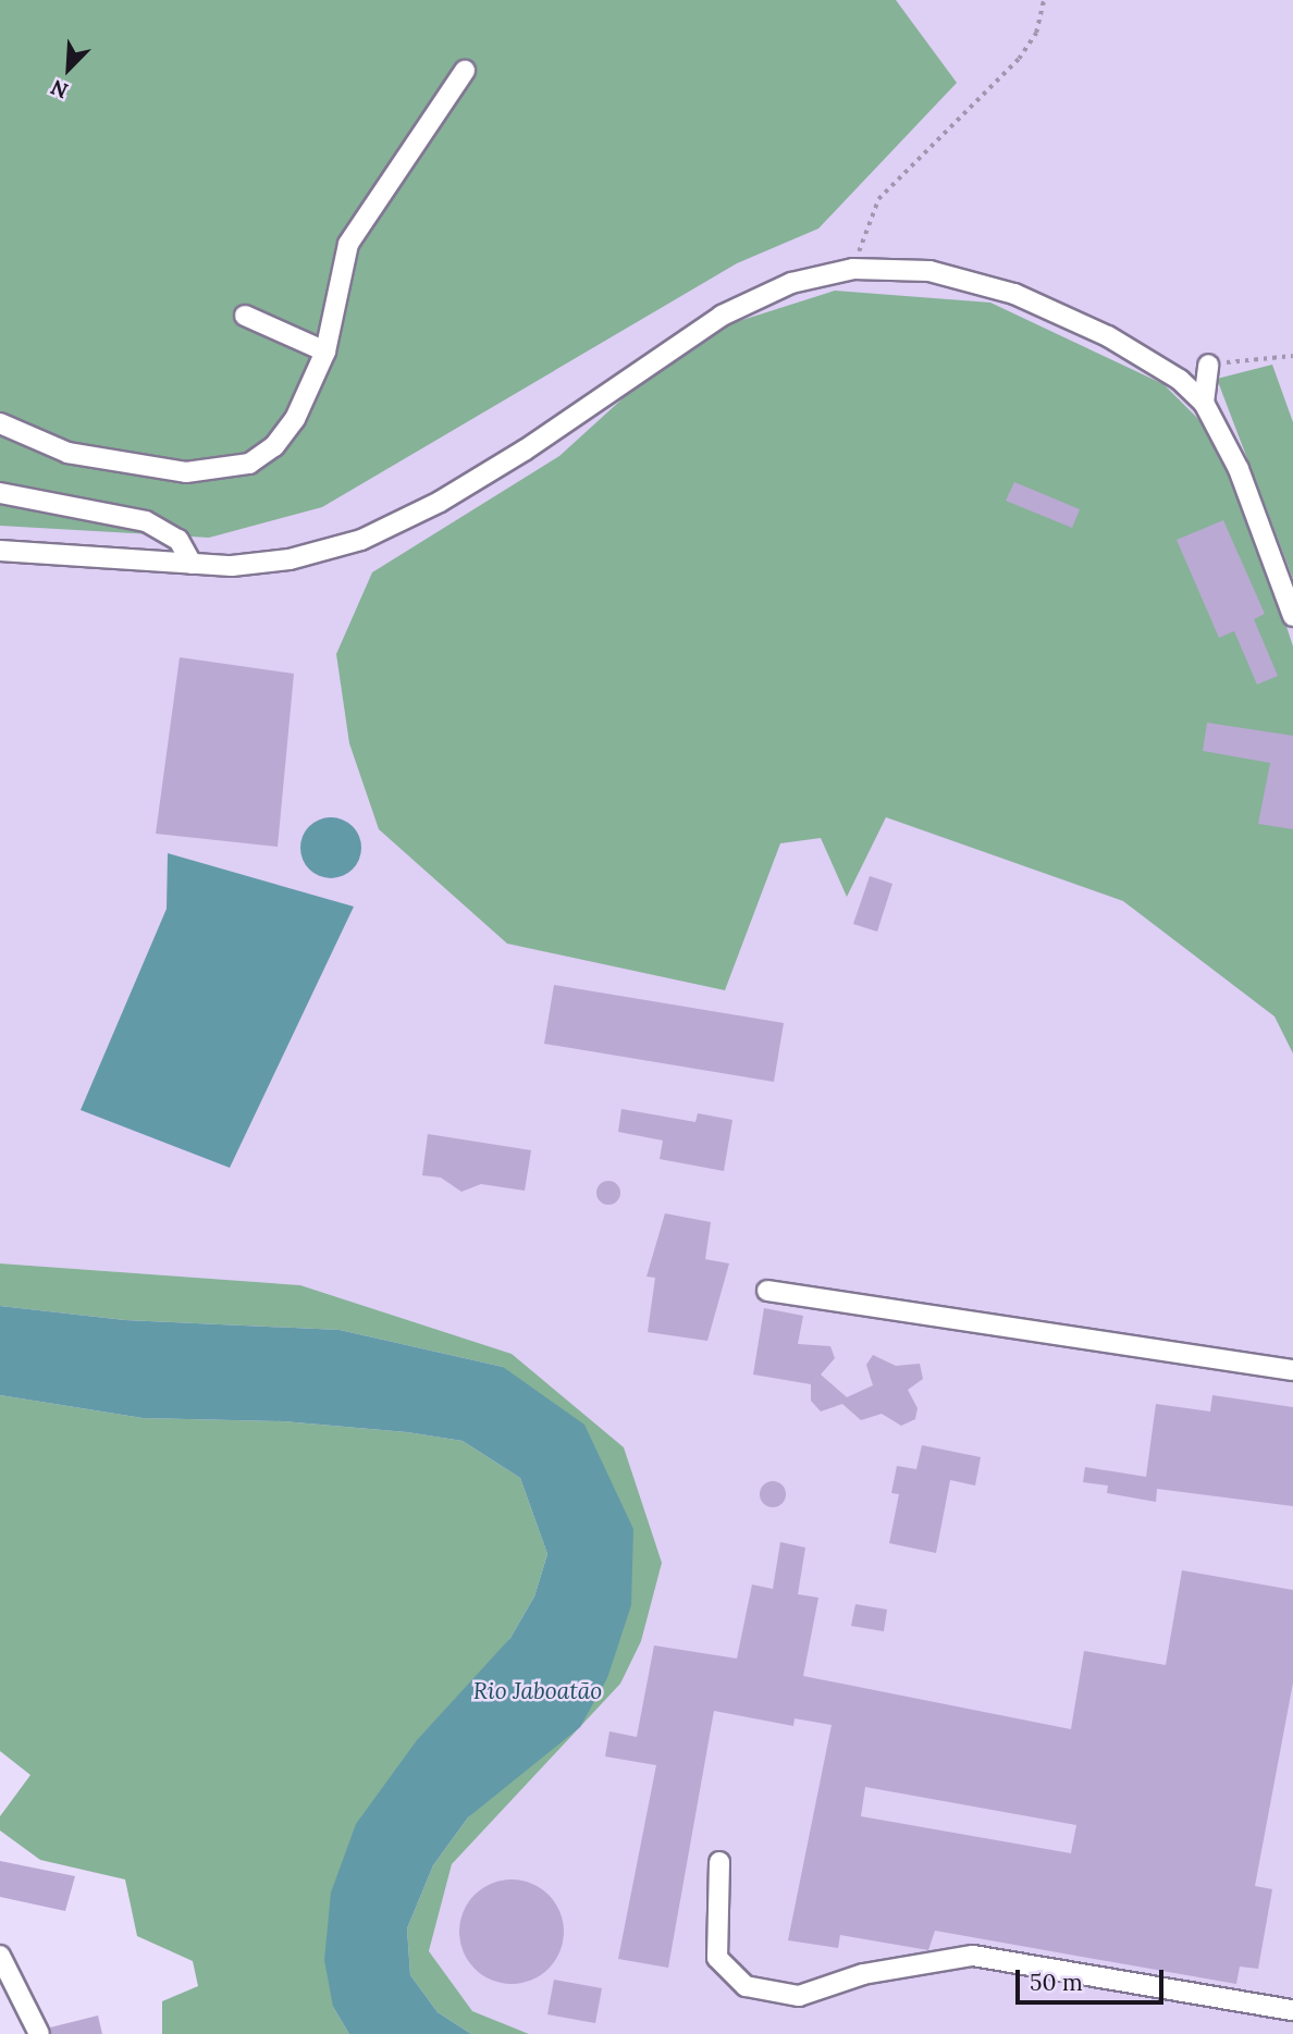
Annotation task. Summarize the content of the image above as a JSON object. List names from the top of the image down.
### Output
{
  "water": ["Rio Jaboatão"],
  "scale_bar": "50 m",
  "north": "bottom left"
}
